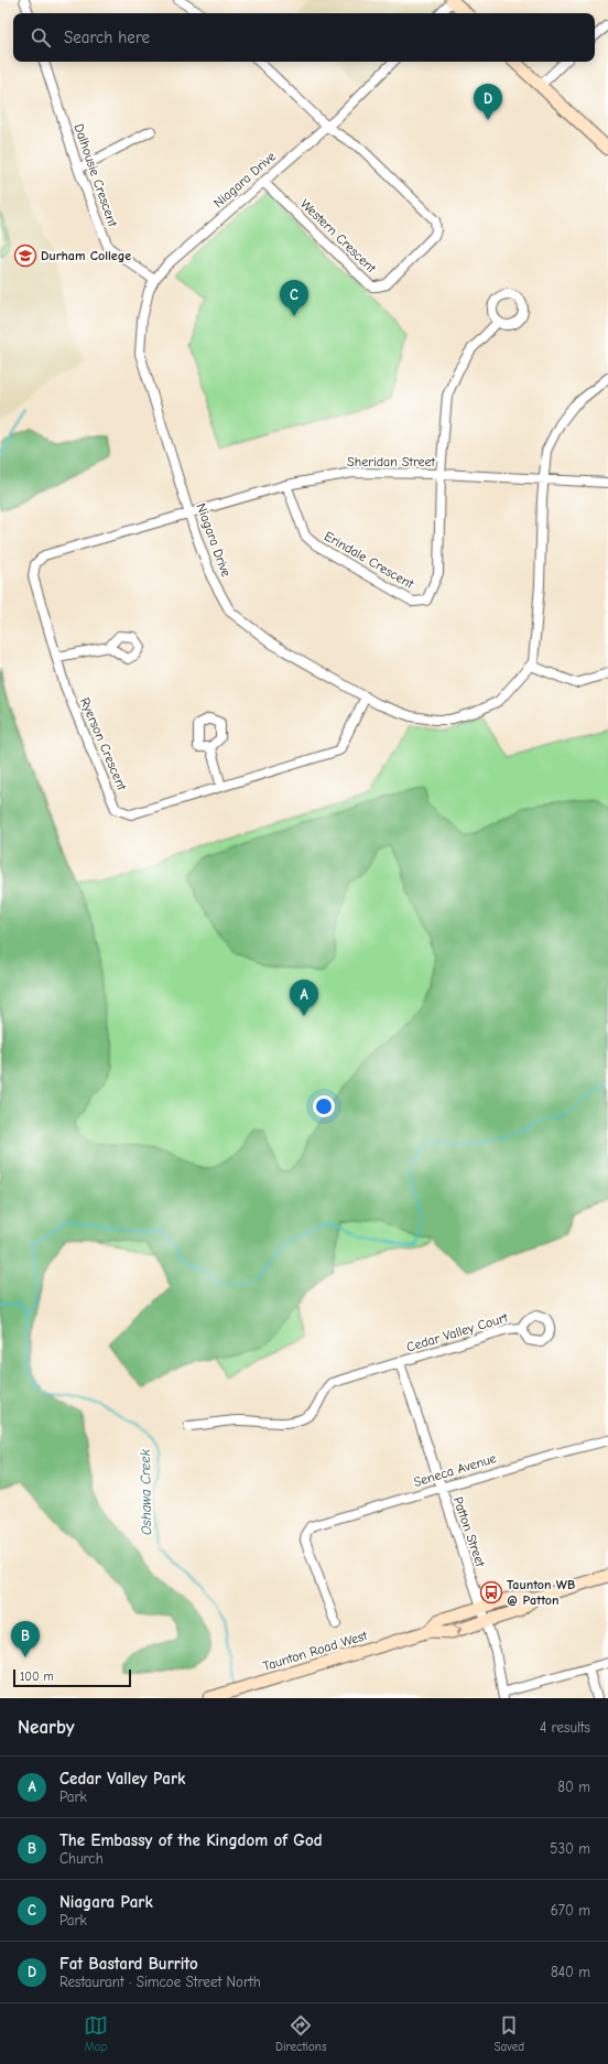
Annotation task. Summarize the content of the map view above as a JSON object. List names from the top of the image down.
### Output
{
  "streets": {
    "main road": ["Taunton Road West"],
    "street": [
      "Dalhousie Crescent",
      "Niagara Drive",
      "Western Crescent",
      "Sheridan Street",
      "Erindale Crescent",
      "Ryerson Crescent",
      "Cedar Valley Court",
      "Seneca Avenue",
      "Patton Street"
    ]
  },
  "crossings": [
    ["Dalhousie Crescent", "Niagara Drive"],
    ["Niagara Drive", "Western Crescent"],
    ["Niagara Drive", "Sheridan Street"],
    ["Niagara Drive", "Ryerson Crescent"],
    ["Sheridan Street", "Erindale Crescent"],
    ["Sheridan Street", "Ryerson Crescent"],
    ["Cedar Valley Court", "Patton Street"],
    ["Seneca Avenue", "Patton Street"],
    ["Patton Street", "Taunton Road West"]
  ],
  "water": ["Oshawa Creek"],
  "places": {
    "school or university": ["Durham College"],
    "bus stop": ["Taunton WB @ Patton"]
  },
  "scale_bar": "100 m",
  "page": {
    "search": "Search here",
    "pins": [
      "D",
      "C",
      "A",
      "B"
    ],
    "scale": "100 m",
    "heading": ["Nearby", "4 results"],
    "list": [
      {
        "mark": "A",
        "name": "Cedar Valley Park",
        "note": "Park",
        "value": "80 m"
      },
      {
        "mark": "B",
        "name": "The Embassy of the Kingdom of God",
        "note": "Church",
        "value": "530 m"
      },
      {
        "mark": "C",
        "name": "Niagara Park",
        "note": "Park",
        "value": "670 m"
      },
      {
        "mark": "D",
        "name": "Fat Bastard Burrito",
        "note": "Restaurant · Simcoe Street North",
        "value": "840 m"
      }
    ],
    "nav": ["Map", "Directions", "Saved"]
  }
}
